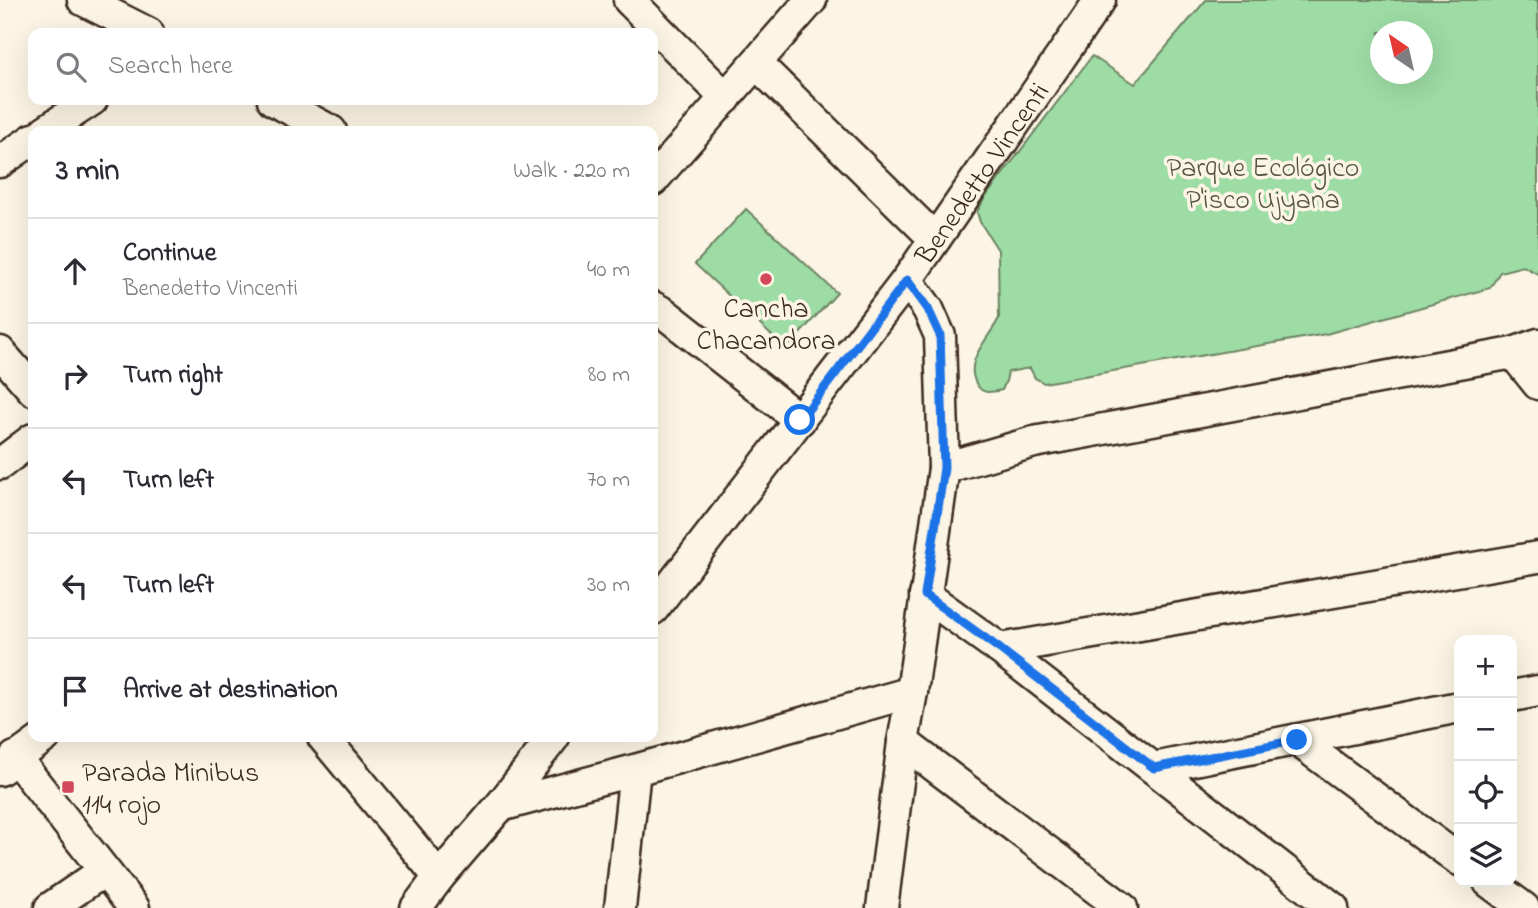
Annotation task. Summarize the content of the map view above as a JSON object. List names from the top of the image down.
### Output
{
  "streets": {
    "street": ["Benedetto Vincenti"]
  },
  "parks": ["Parque Ecológico P'isco Ujyana"],
  "places": {
    "other": ["Cancha Chacandora"],
    "transit": ["Parada Minibus 114 rojo"]
  },
  "north": "top left",
  "page": {
    "search": "Search here",
    "heading": ["3 min", "Walk · 220 m"],
    "list": [
      ["Continue", "Benedetto Vincenti", "40 m"],
      ["Turn right", "80 m"],
      ["Turn left", "70 m"],
      ["Turn left", "30 m"],
      "Arrive at destination"
    ],
    "map_buttons": ["+", "−"]
  }
}
